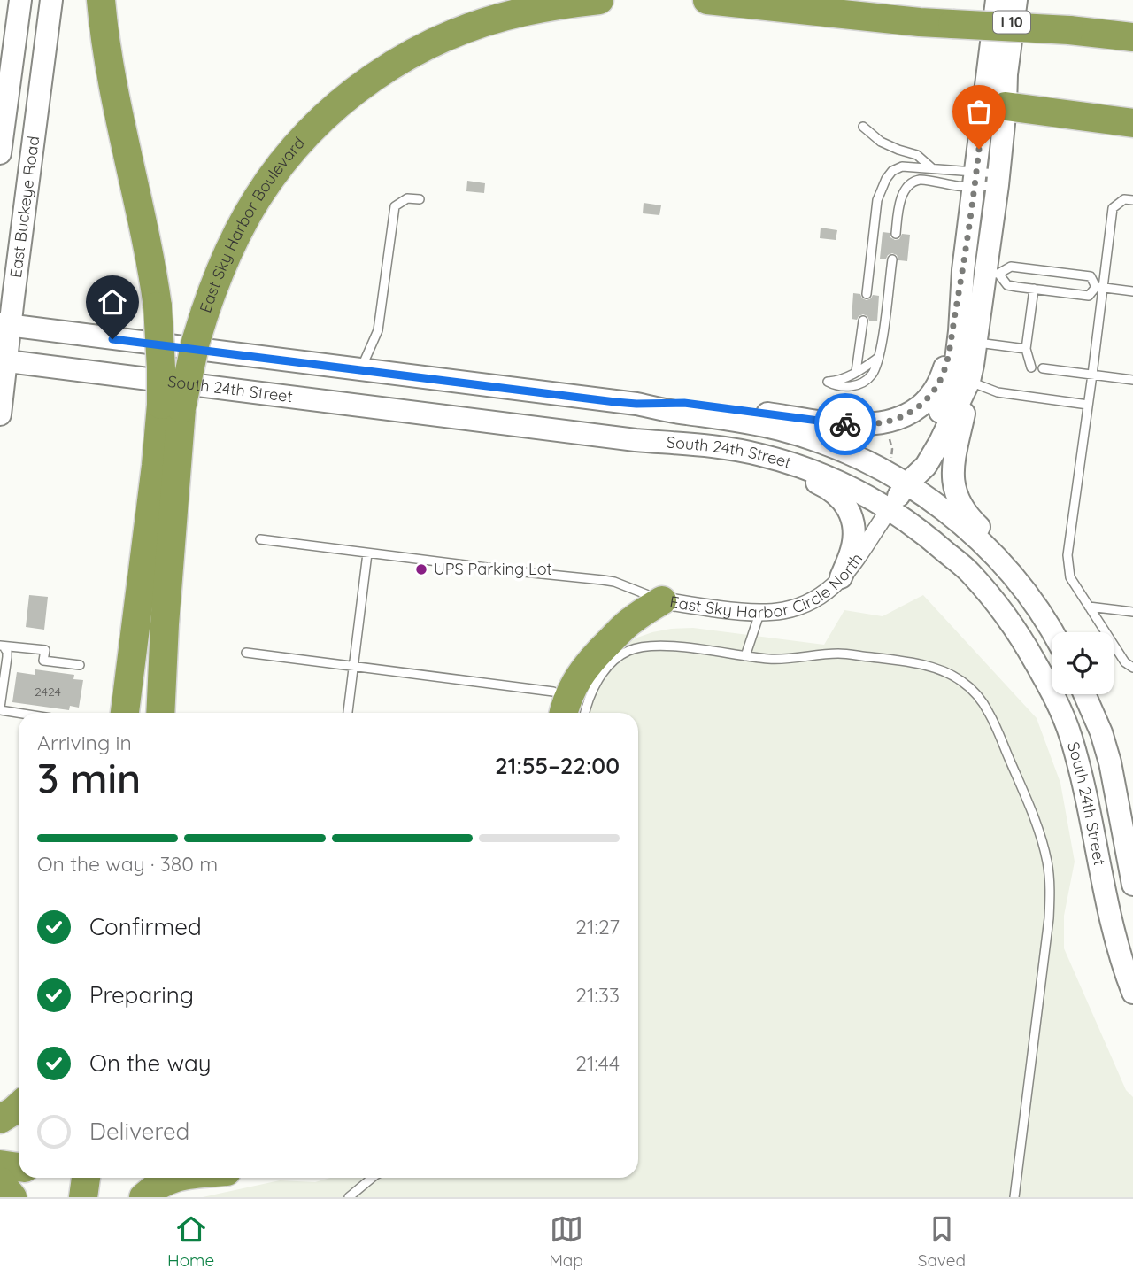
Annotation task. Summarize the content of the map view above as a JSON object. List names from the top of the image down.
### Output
{
  "streets": {
    "highway": ["I 10", "East Sky Harbor Boulevard"],
    "main road": ["East Buckeye Road", "South 24th Street", "East Sky Harbor Circle North"]
  },
  "crossings": [
    ["East Buckeye Road", "South 24th Street"],
    ["South 24th Street", "East Sky Harbor Circle North"]
  ],
  "places": ["UPS Parking Lot"],
  "house_numbers": ["2424"],
  "page": {
    "heading": ["3 min", "Arriving in", "21:55–22:00"],
    "bar": "On the way · 380 m",
    "list": [
      ["Confirmed", "21:27"],
      ["Preparing", "21:33"],
      ["On the way", "21:44"],
      "Delivered"
    ],
    "tabs": ["Home", "Map", "Saved"]
  }
}
